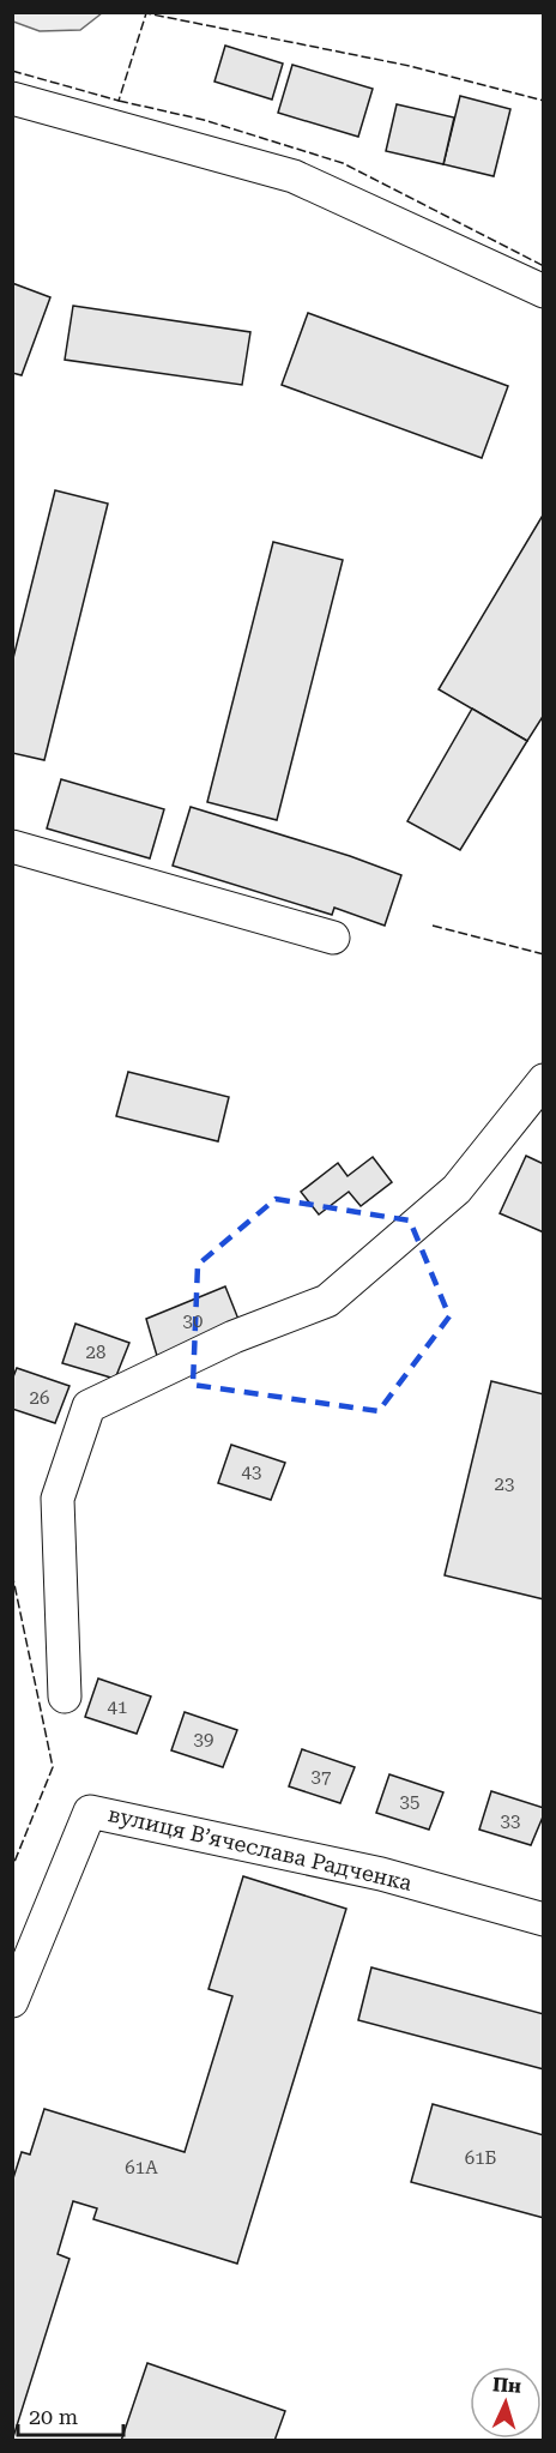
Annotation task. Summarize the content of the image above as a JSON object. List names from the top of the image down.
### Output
{
  "streets": {
    "street": ["вулиця Вʼячеслава Радченка"]
  },
  "house_numbers": [
    "30",
    "28",
    "26",
    "43",
    "23",
    "41",
    "39",
    "37",
    "35",
    "33",
    "61Б",
    "61А"
  ],
  "scale_bar": "20 m",
  "north": "top"
}
